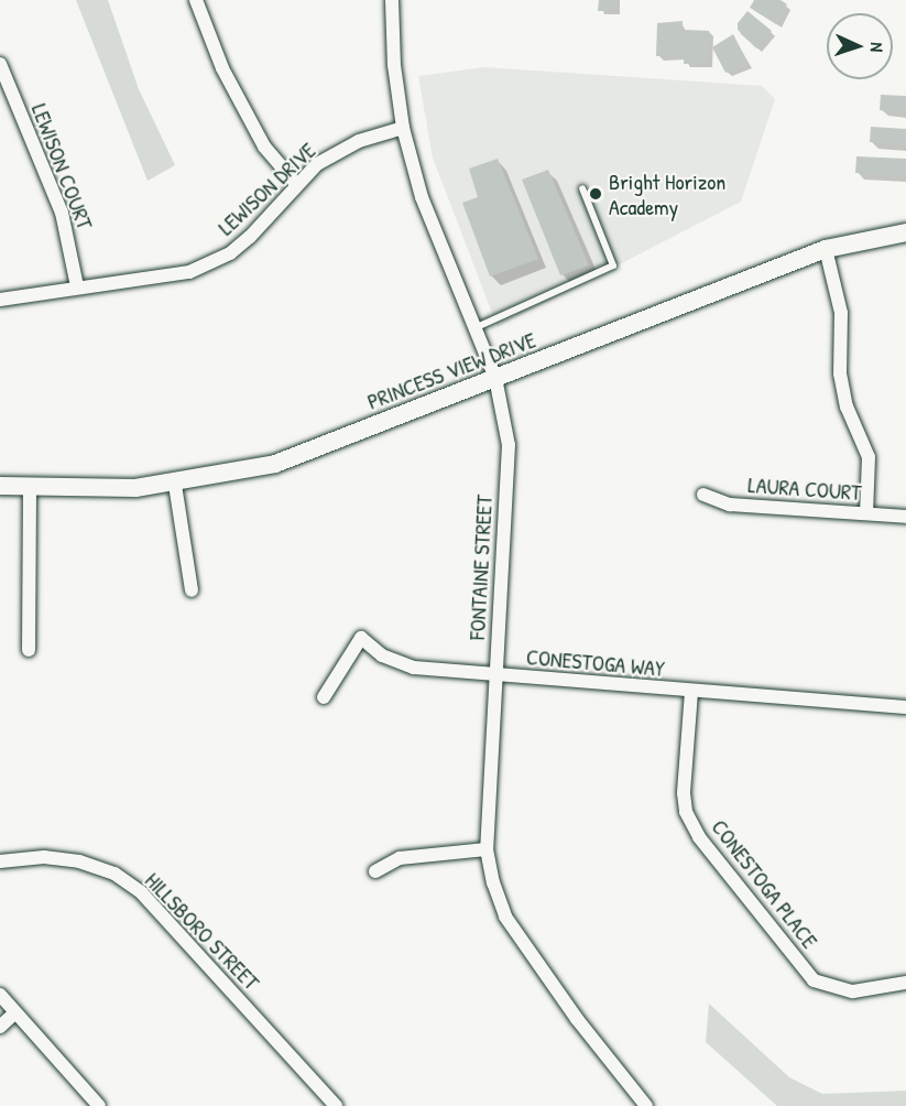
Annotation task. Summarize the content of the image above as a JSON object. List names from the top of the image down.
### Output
{
  "streets": {
    "main road": ["PRINCESS VIEW DRIVE"],
    "street": [
      "LEWISON COURT",
      "LEWISON DRIVE",
      "LAURA COURT",
      "FONTAINE STREET",
      "CONESTOGA WAY",
      "CONESTOGA PLACE",
      "HILLSBORO STREET"
    ]
  },
  "crossings": [
    ["LEWISON COURT", "LEWISON DRIVE"],
    ["LEWISON DRIVE", "FONTAINE STREET"],
    ["PRINCESS VIEW DRIVE", "FONTAINE STREET"],
    ["FONTAINE STREET", "CONESTOGA WAY"],
    ["CONESTOGA WAY", "CONESTOGA PLACE"]
  ],
  "places": ["Bright Horizon Academy"],
  "north": "right"
}
